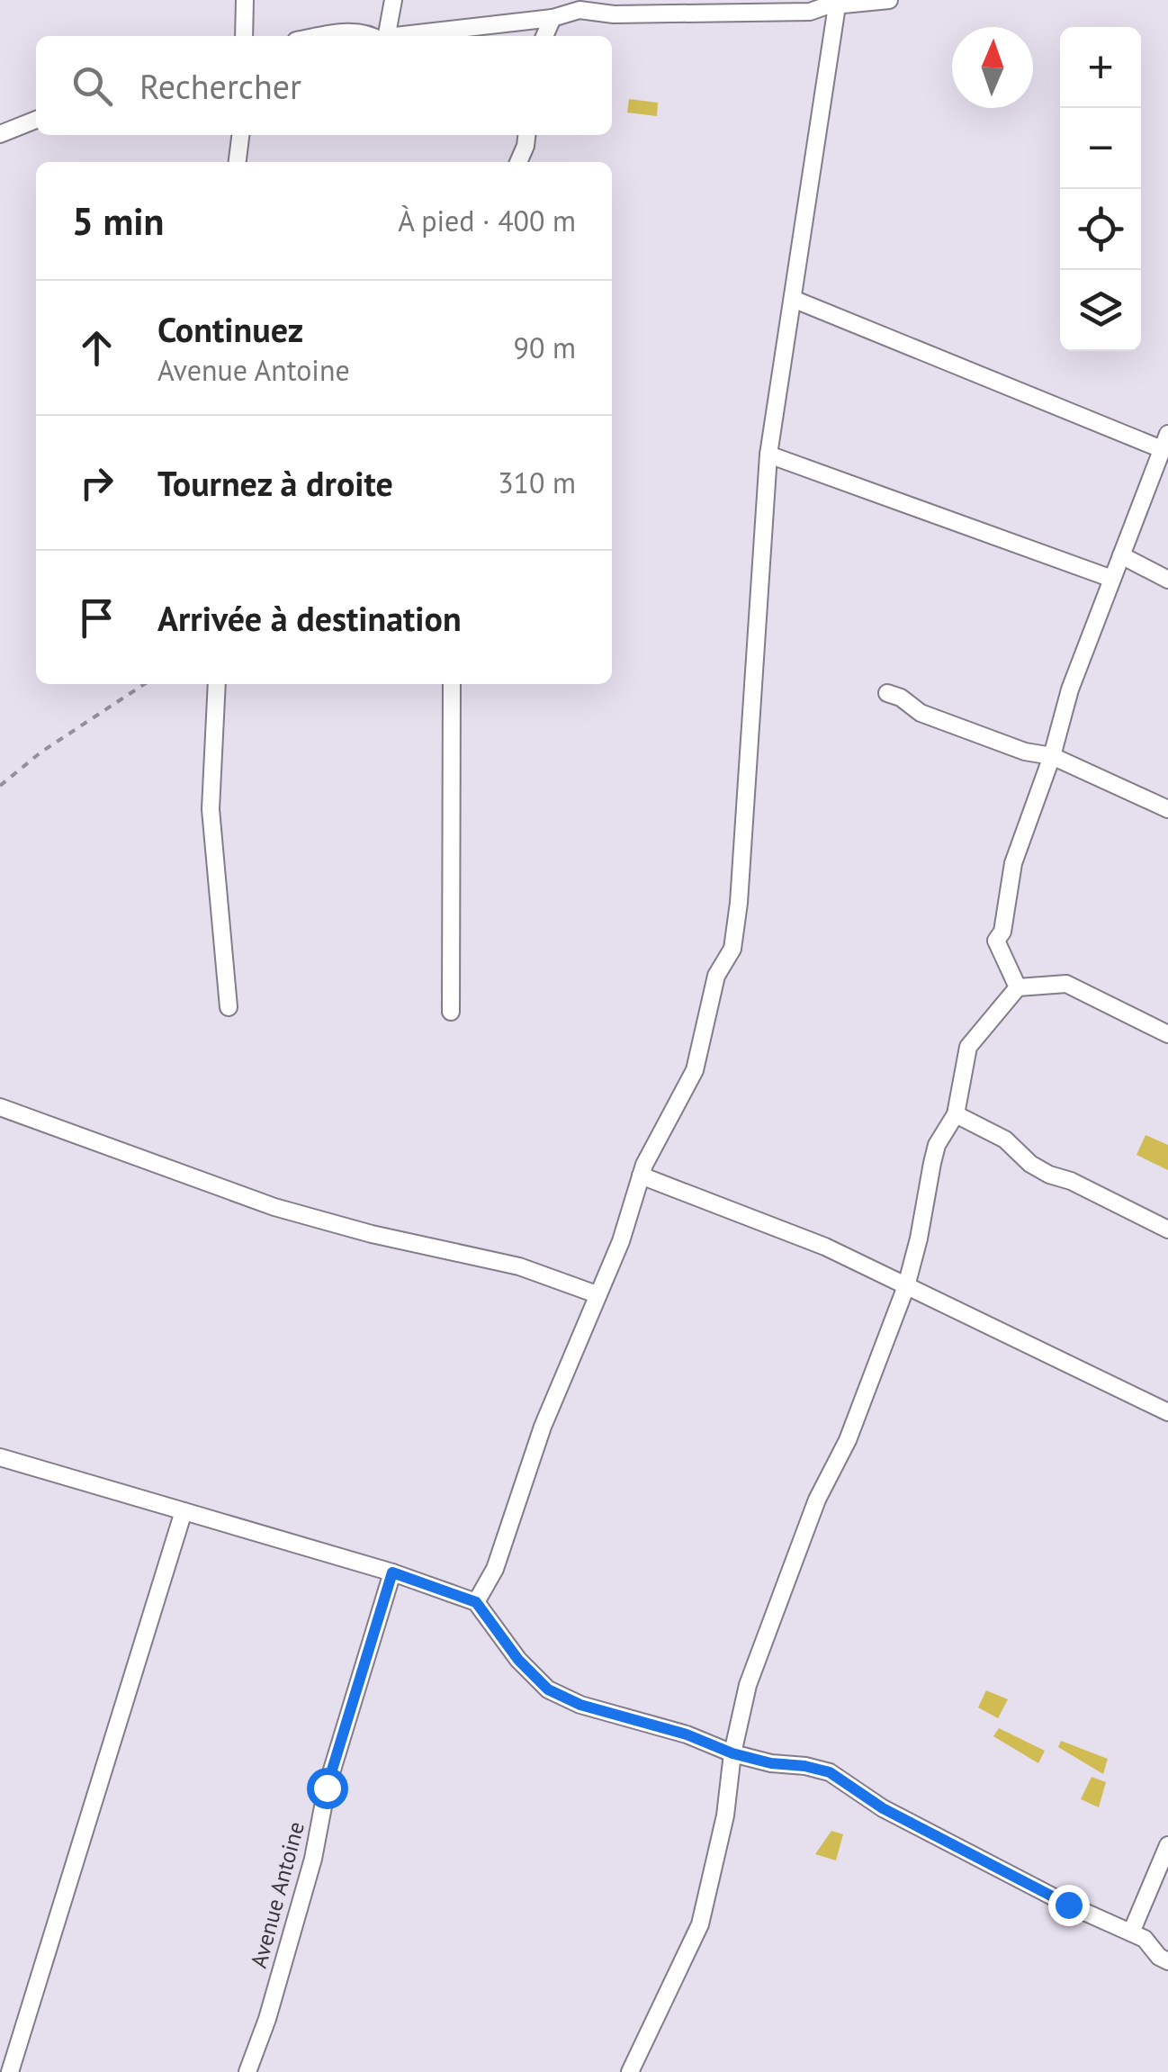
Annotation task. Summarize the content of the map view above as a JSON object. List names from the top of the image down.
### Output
{
  "streets": {
    "street": ["Avenue Antoine"]
  },
  "north": "top",
  "page": {
    "map_buttons": ["+", "−"],
    "search": "Rechercher",
    "heading": ["5 min", "À pied · 400 m"],
    "list": [
      ["Continuez", "Avenue Antoine", "90 m"],
      ["Tournez à droite", "310 m"],
      "Arrivée à destination"
    ]
  }
}
